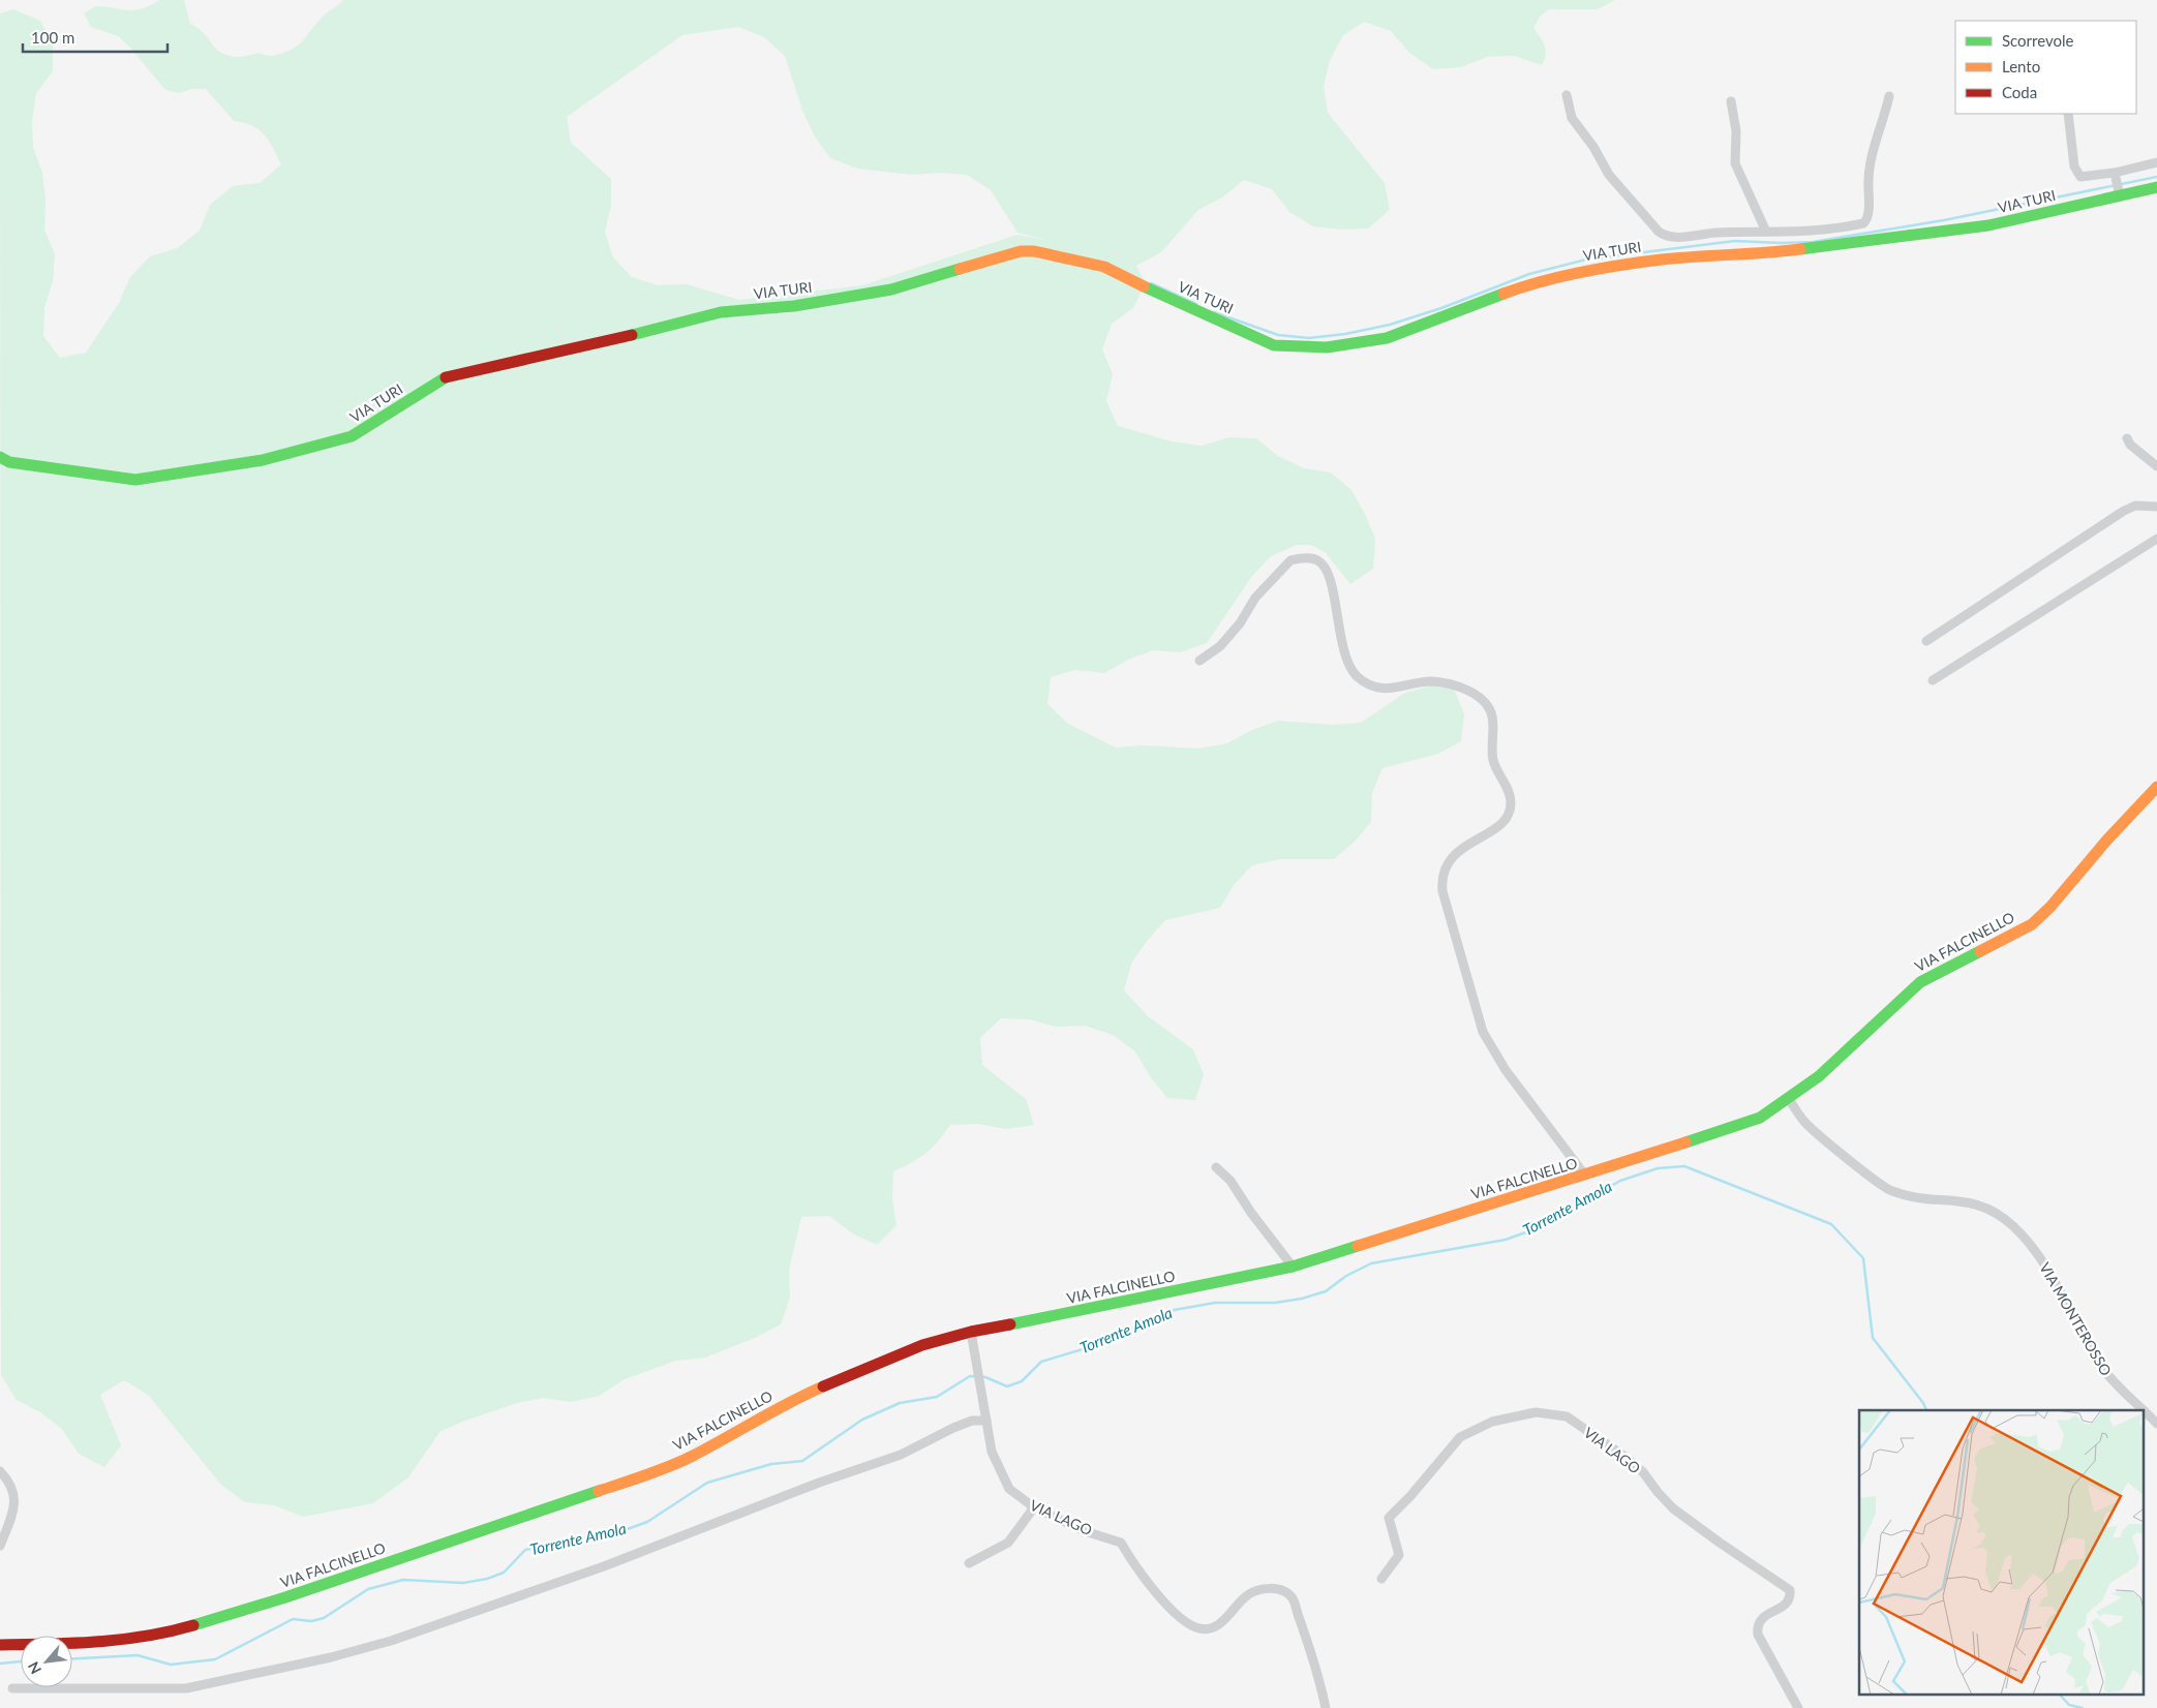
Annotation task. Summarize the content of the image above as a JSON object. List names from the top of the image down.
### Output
{
  "streets": {
    "street": [
      "VIA TURI",
      "VIA FALCINELLO",
      "VIA MONTEROSSO",
      "VIA LAGO"
    ]
  },
  "crossings": [
    ["VIA FALCINELLO", "VIA MONTEROSSO"],
    ["VIA FALCINELLO", "VIA LAGO"]
  ],
  "water": ["Torrente Amola"],
  "legend": ["Scorrevole", "Lento", "Coda"],
  "scale_bar": "100 m",
  "north": "bottom left"
}
